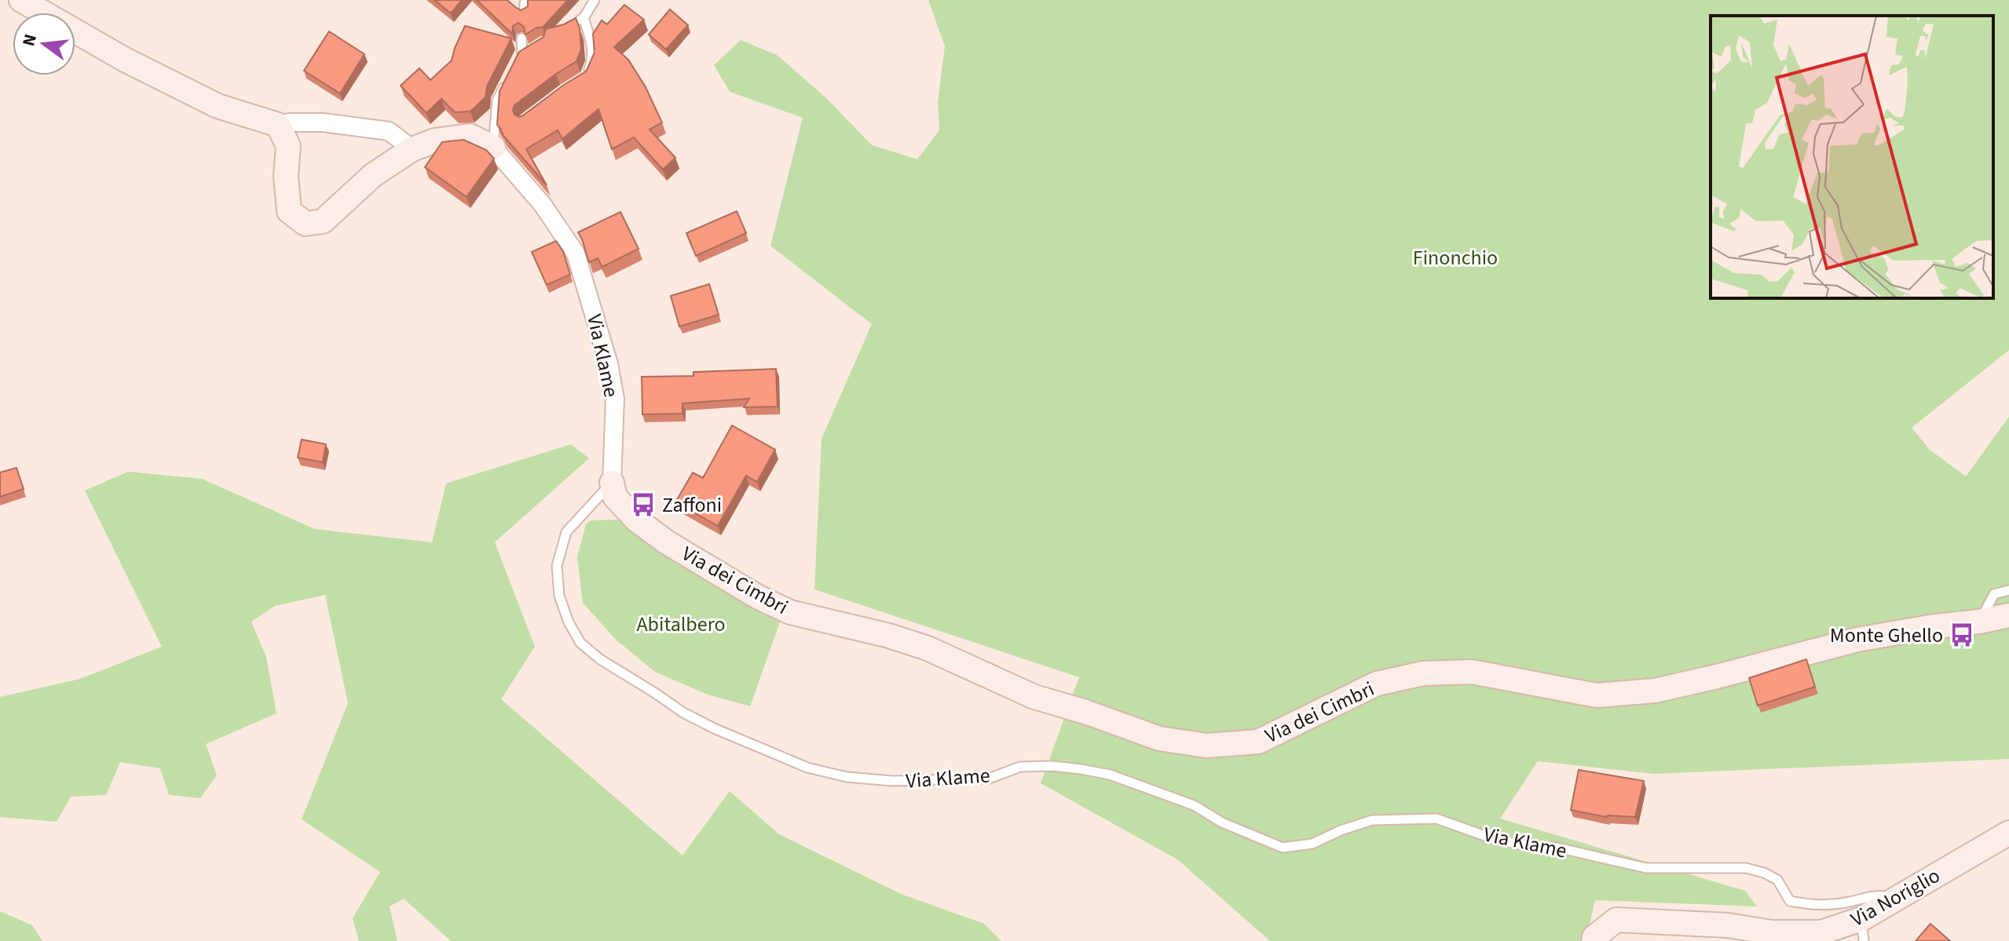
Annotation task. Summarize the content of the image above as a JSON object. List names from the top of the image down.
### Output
{
  "streets": {
    "street": ["Via Klame", "Via dei Cimbri", "Via Noriglio"]
  },
  "crossings": [
    ["Via Klame", "Via dei Cimbri"],
    ["Via Klame", "Via Noriglio"]
  ],
  "parks": ["Finonchio", "Abitalbero"],
  "places": {
    "bus stop": ["Zaffoni", "Monte Ghello"]
  },
  "north": "left"
}
